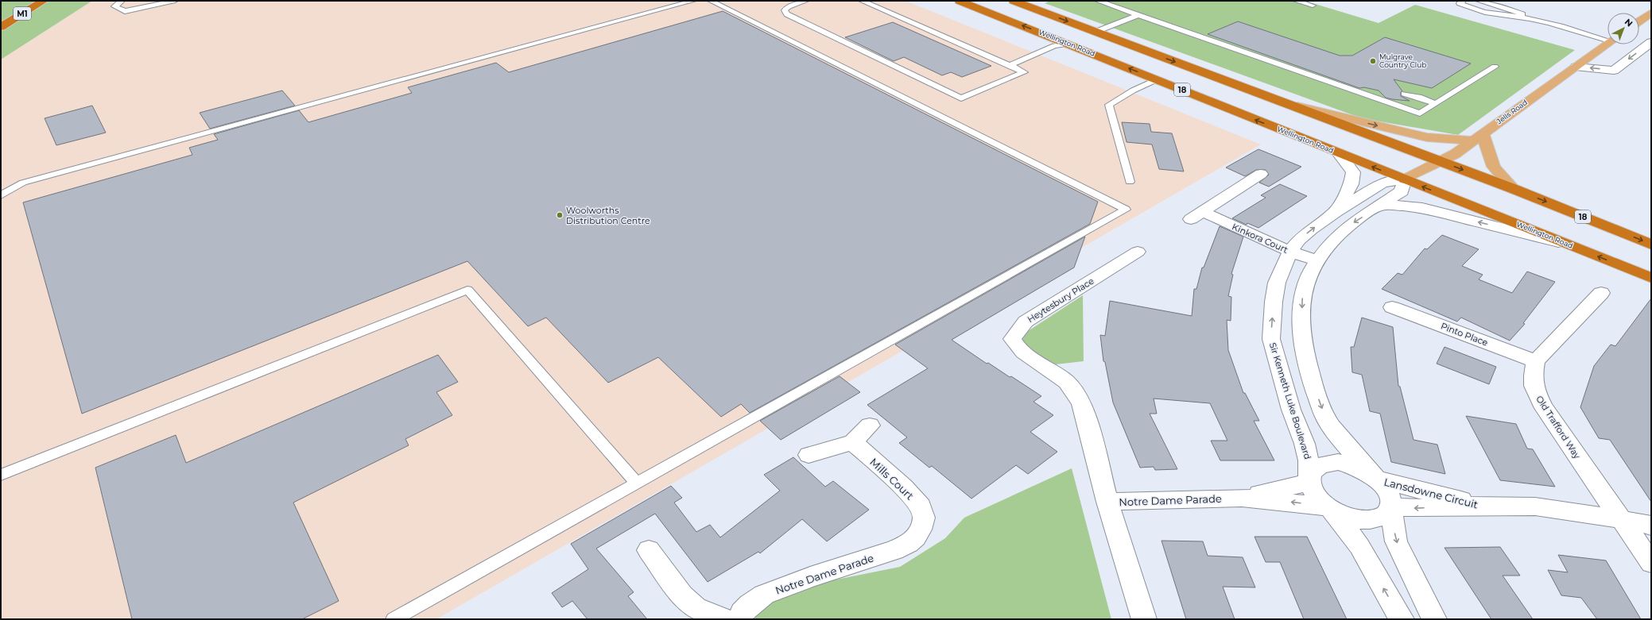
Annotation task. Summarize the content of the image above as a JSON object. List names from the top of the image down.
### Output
{
  "streets": {
    "highway": ["M1", "Wellington Road", "18"],
    "main road": ["Jells Road"],
    "street": [
      "Kinkora Court",
      "Heytesbury Place",
      "Pinto Place",
      "Sir Kenneth Luke Boulevard",
      "Old Trafford Way",
      "Mills Court",
      "Lansdowne Circuit",
      "Notre Dame Parade"
    ]
  },
  "crossings": [
    ["Wellington Road", "Jells Road"],
    ["Wellington Road", "Sir Kenneth Luke Boulevard"],
    ["18", "Jells Road"],
    ["Jells Road", "Sir Kenneth Luke Boulevard"],
    ["Kinkora Court", "Sir Kenneth Luke Boulevard"],
    ["Heytesbury Place", "Notre Dame Parade"],
    ["Pinto Place", "Old Trafford Way"],
    ["Sir Kenneth Luke Boulevard", "Lansdowne Circuit"],
    ["Sir Kenneth Luke Boulevard", "Notre Dame Parade"],
    ["Old Trafford Way", "Lansdowne Circuit"],
    ["Mills Court", "Notre Dame Parade"],
    ["Lansdowne Circuit", "Notre Dame Parade"]
  ],
  "places": ["Mulgrave Country Club", "Woolworths Distribution Centre"],
  "north": "top right"
}
